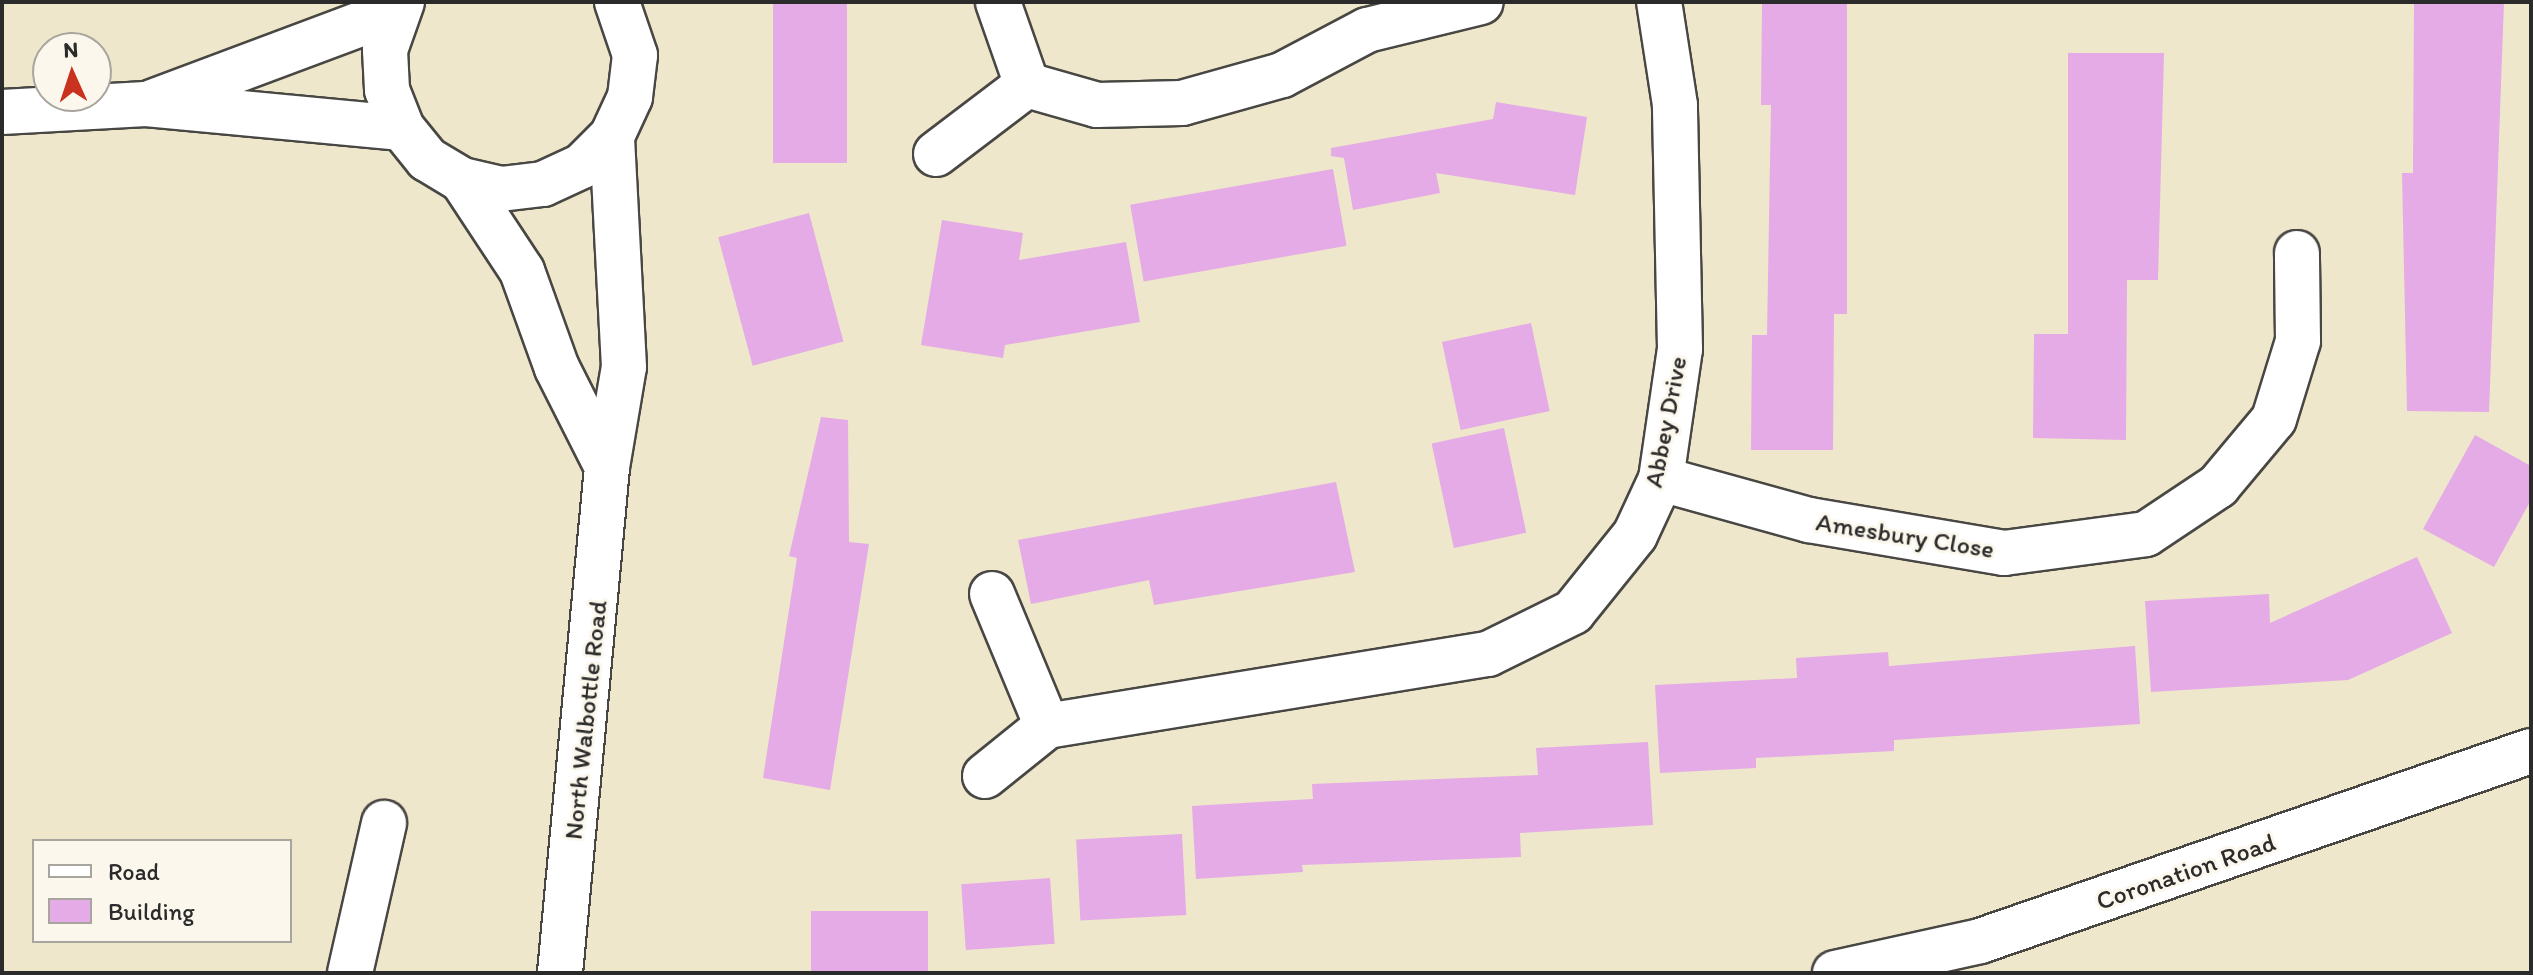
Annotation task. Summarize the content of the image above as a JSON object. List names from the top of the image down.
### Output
{
  "streets": {
    "street": [
      "Abbey Drive",
      "Amesbury Close",
      "North Walbottle Road",
      "Coronation Road"
    ]
  },
  "crossings": [
    ["Abbey Drive", "Amesbury Close"]
  ],
  "legend": ["Road", "Building"],
  "north": "top"
}
